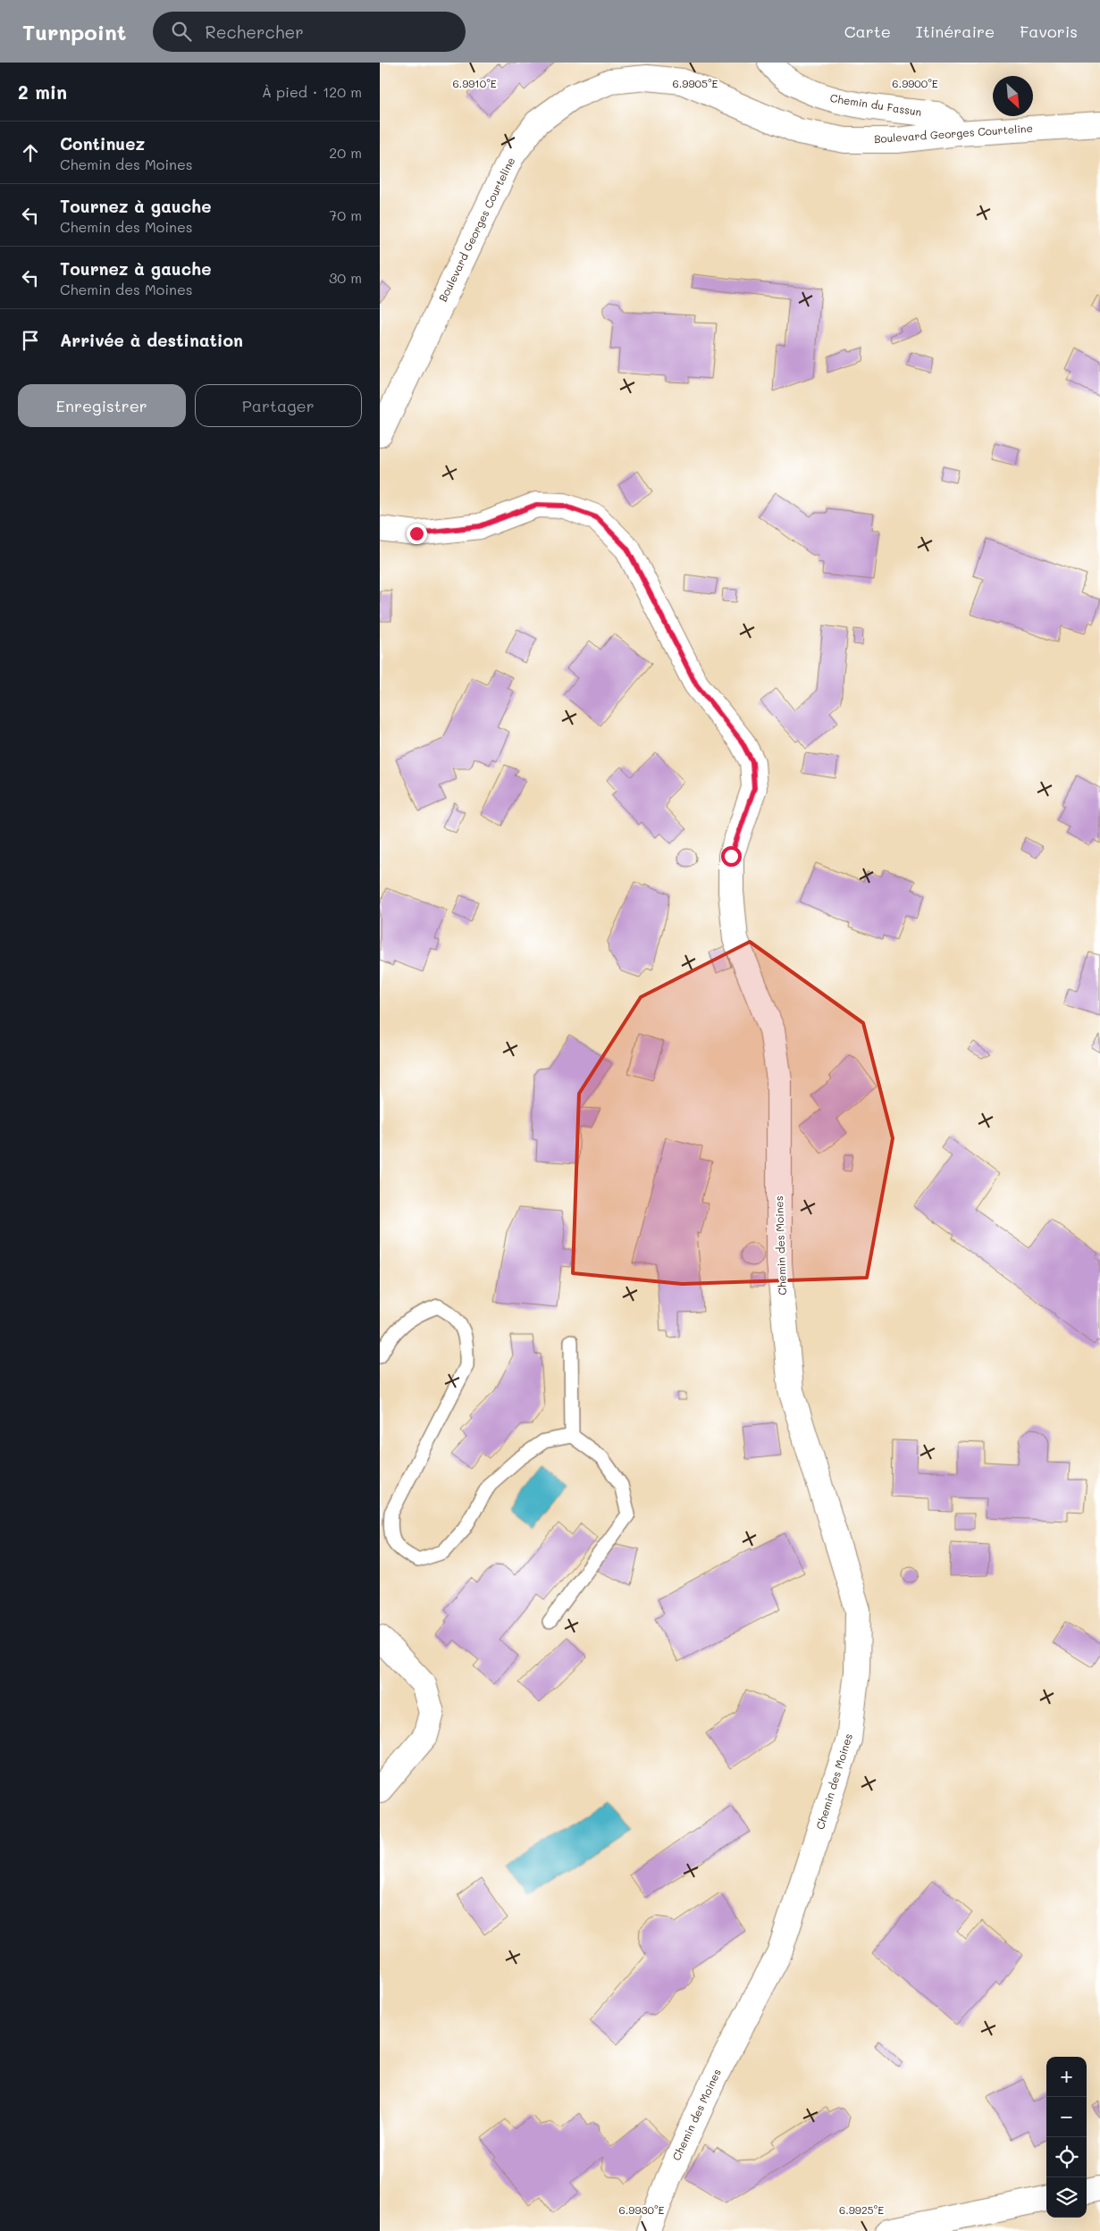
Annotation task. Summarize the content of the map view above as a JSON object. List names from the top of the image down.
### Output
{
  "streets": {
    "street": ["Chemin du Fassun", "Boulevard Georges Courteline", "Chemin des Moines"]
  },
  "crossings": [
    ["Chemin du Fassun", "Boulevard Georges Courteline"]
  ],
  "north": "bottom right",
  "page": {
    "header": "Turnpoint",
    "search": "Rechercher",
    "nav": ["Carte", "Itinéraire", "Favoris"],
    "heading": ["2 min", "À pied · 120 m"],
    "list": [
      ["Continuez", "Chemin des Moines", "20 m"],
      ["Tournez à gauche", "Chemin des Moines", "70 m"],
      ["Tournez à gauche", "Chemin des Moines", "30 m"],
      "Arrivée à destination"
    ],
    "buttons": ["Enregistrer", "Partager"],
    "map_buttons": ["+", "−"]
  },
  "coordinates": [
    "6.9905°E",
    "6.9900°E",
    "6.9910°E",
    "6.9930°E",
    "6.9925°E"
  ]
}
